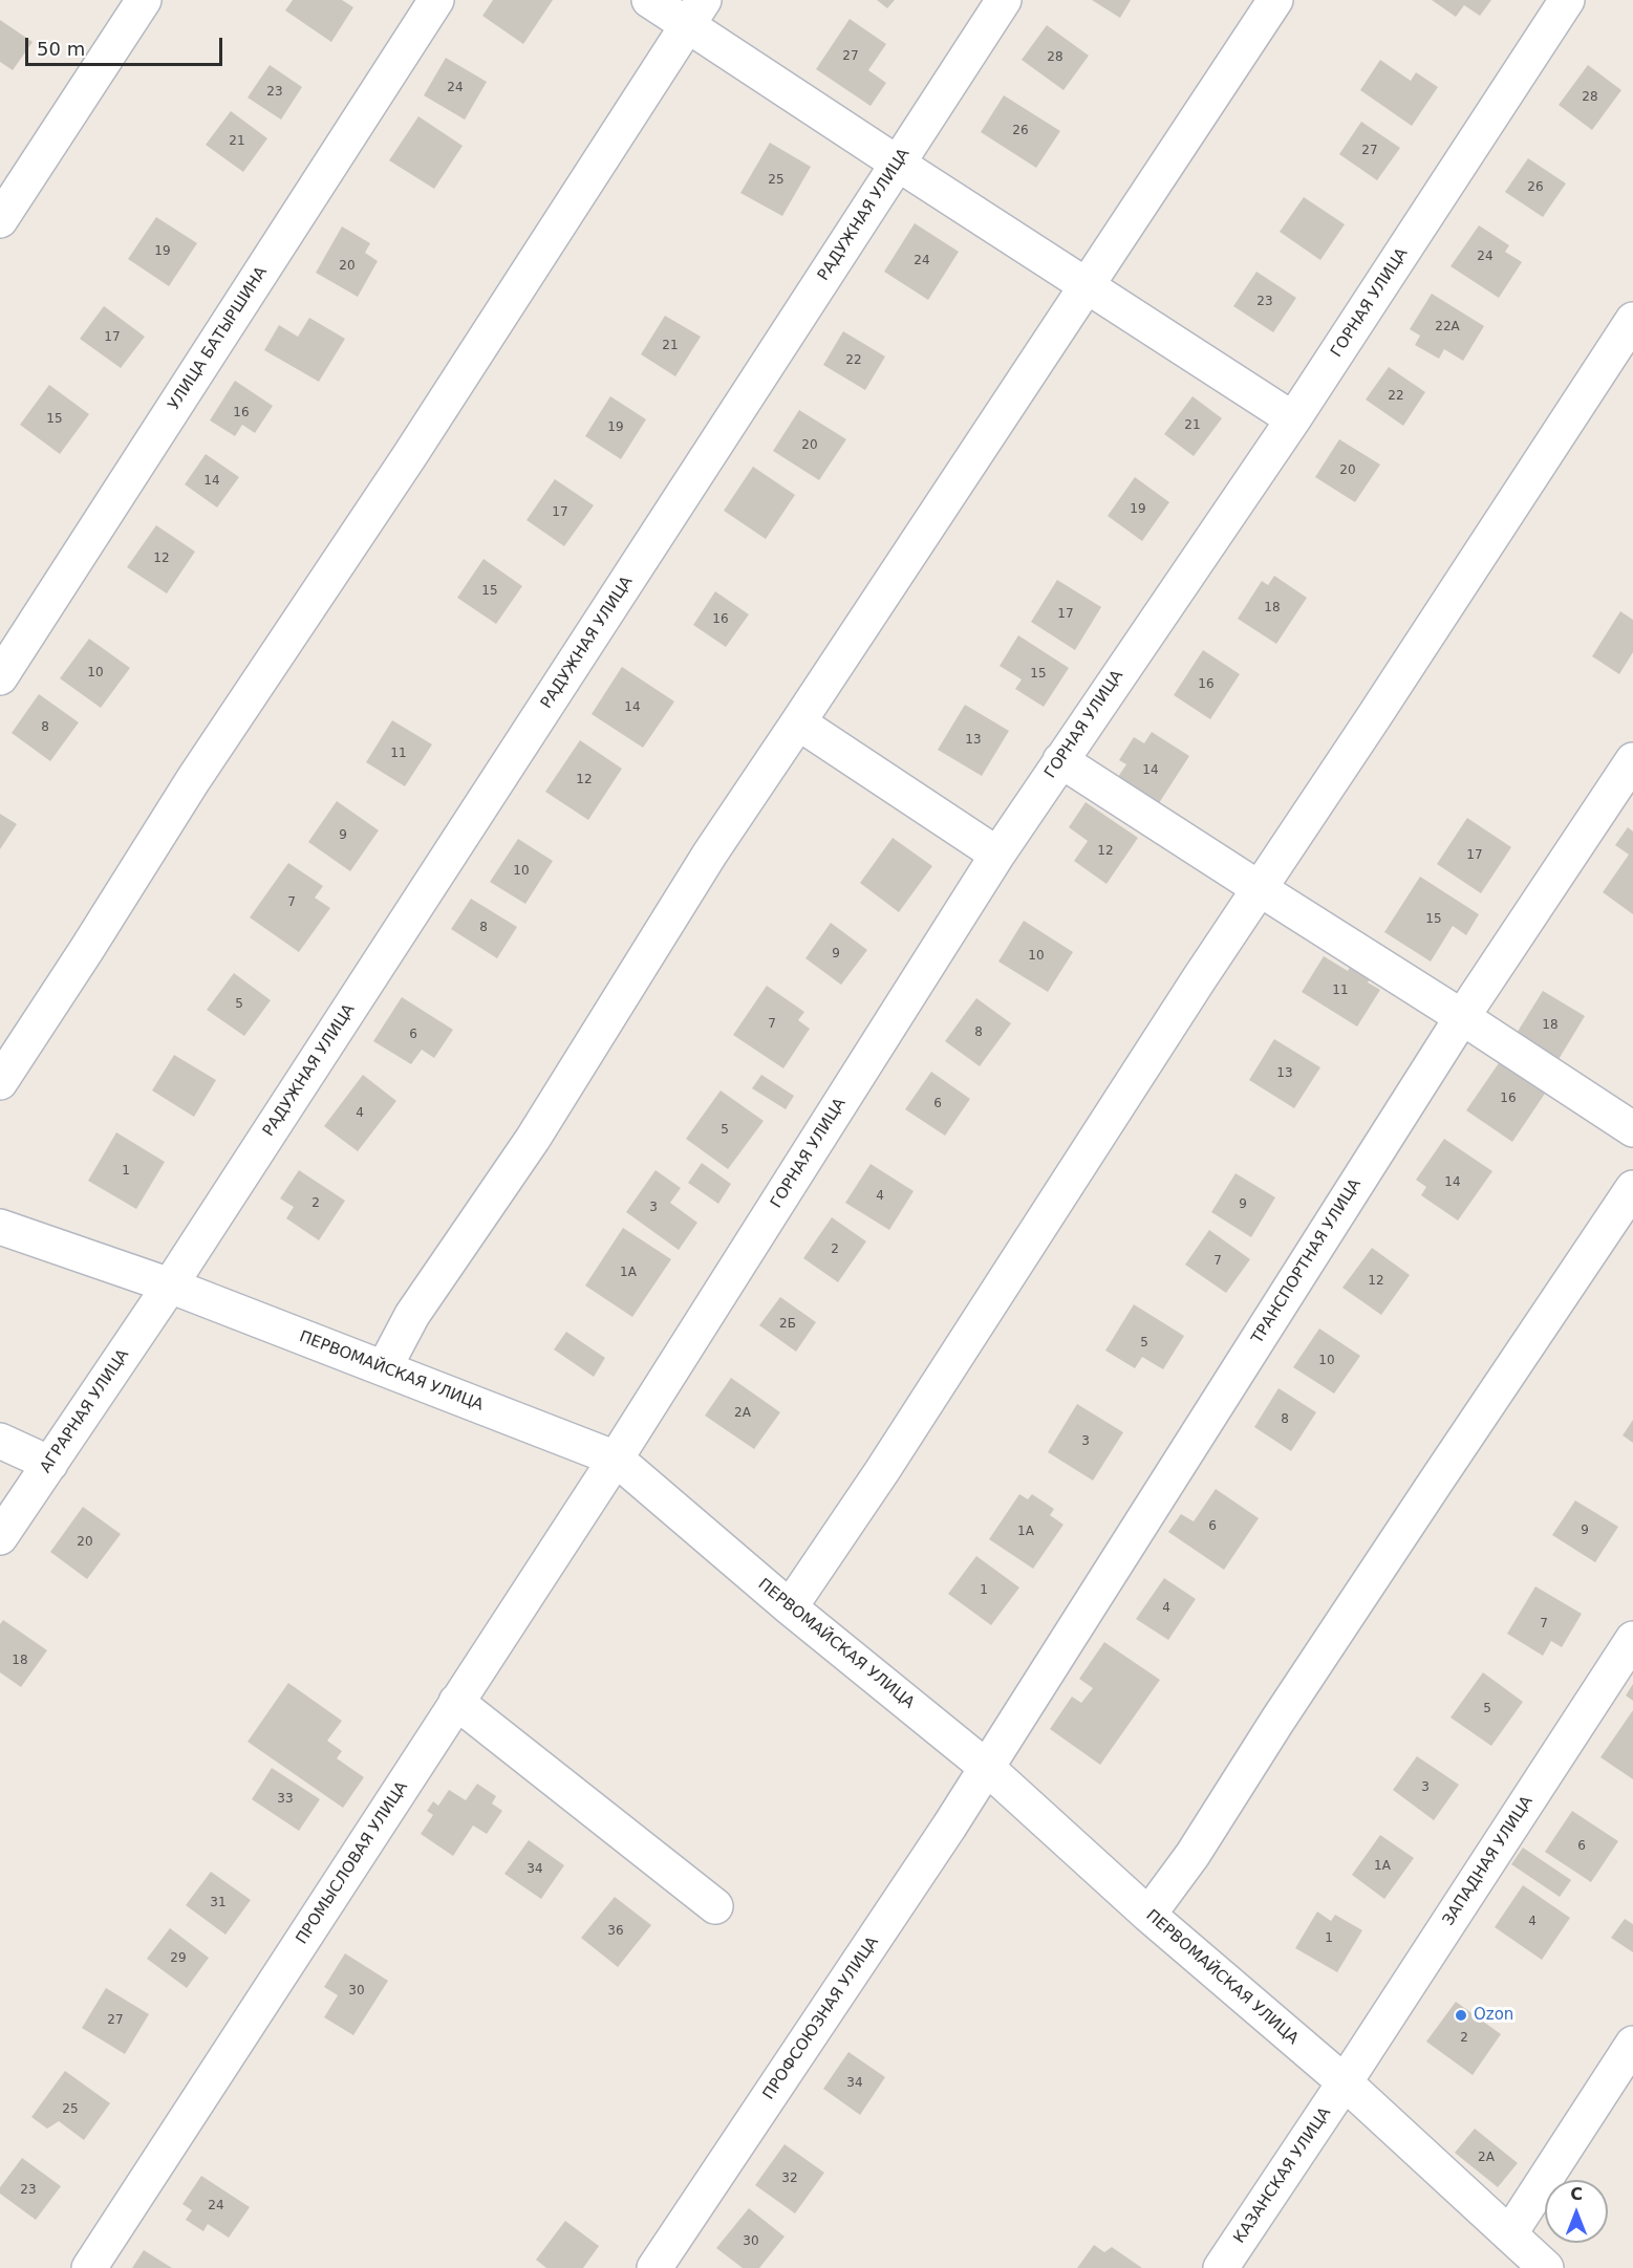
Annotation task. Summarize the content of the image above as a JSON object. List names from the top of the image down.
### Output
{
  "streets": {
    "street": [
      "РАДУЖНАЯ УЛИЦА",
      "ГОРНАЯ УЛИЦА",
      "УЛИЦА БАТЫРШИНА",
      "ТРАНСПОРТНАЯ УЛИЦА",
      "ПЕРВОМАЙСКАЯ УЛИЦА",
      "АГРАРНАЯ УЛИЦА",
      "ЗАПАДНАЯ УЛИЦА",
      "ПРОМЫСЛОВАЯ УЛИЦА",
      "ПРОФСОЮЗНАЯ УЛИЦА",
      "КАЗАНСКАЯ УЛИЦА"
    ]
  },
  "crossings": [
    ["РАДУЖНАЯ УЛИЦА", "ПЕРВОМАЙСКАЯ УЛИЦА"],
    ["РАДУЖНАЯ УЛИЦА", "АГРАРНАЯ УЛИЦА"],
    ["ГОРНАЯ УЛИЦА", "ПЕРВОМАЙСКАЯ УЛИЦА"],
    ["ГОРНАЯ УЛИЦА", "ПРОМЫСЛОВАЯ УЛИЦА"],
    ["ТРАНСПОРТНАЯ УЛИЦА", "ПЕРВОМАЙСКАЯ УЛИЦА"],
    ["ТРАНСПОРТНАЯ УЛИЦА", "ПРОФСОЮЗНАЯ УЛИЦА"],
    ["ПЕРВОМАЙСКАЯ УЛИЦА", "АГРАРНАЯ УЛИЦА"],
    ["ПЕРВОМАЙСКАЯ УЛИЦА", "ЗАПАДНАЯ УЛИЦА"],
    ["ПЕРВОМАЙСКАЯ УЛИЦА", "ПРОМЫСЛОВАЯ УЛИЦА"],
    ["ПЕРВОМАЙСКАЯ УЛИЦА", "ПРОФСОЮЗНАЯ УЛИЦА"],
    ["ПЕРВОМАЙСКАЯ УЛИЦА", "КАЗАНСКАЯ УЛИЦА"],
    ["ЗАПАДНАЯ УЛИЦА", "КАЗАНСКАЯ УЛИЦА"]
  ],
  "places": ["Ozon"],
  "house_numbers": [
    "27",
    "28",
    "24",
    "23",
    "28",
    "26",
    "21",
    "27",
    "25",
    "26",
    "19",
    "24",
    "24",
    "20",
    "23",
    "22А",
    "17",
    "21",
    "22",
    "22",
    "16",
    "15",
    "21",
    "19",
    "20",
    "20",
    "14",
    "19",
    "17",
    "12",
    "15",
    "18",
    "17",
    "16",
    "10",
    "15",
    "16",
    "14",
    "8",
    "13",
    "11",
    "14",
    "12",
    "9",
    "12",
    "17",
    "10",
    "7",
    "15",
    "8",
    "9",
    "10",
    "11",
    "5",
    "7",
    "18",
    "8",
    "6",
    "13",
    "16",
    "6",
    "4",
    "5",
    "1",
    "14",
    "4",
    "2",
    "9",
    "3",
    "2",
    "7",
    "1А",
    "12",
    "2Б",
    "5",
    "10",
    "2А",
    "8",
    "3",
    "6",
    "9",
    "1А",
    "20",
    "1",
    "4",
    "7",
    "18",
    "5",
    "3",
    "33",
    "6",
    "1А",
    "34",
    "31",
    "4",
    "36",
    "1",
    "29",
    "30",
    "27",
    "2",
    "34",
    "25",
    "2А",
    "32",
    "23",
    "24",
    "30"
  ],
  "scale_bar": "50 m",
  "north": "top"
}
